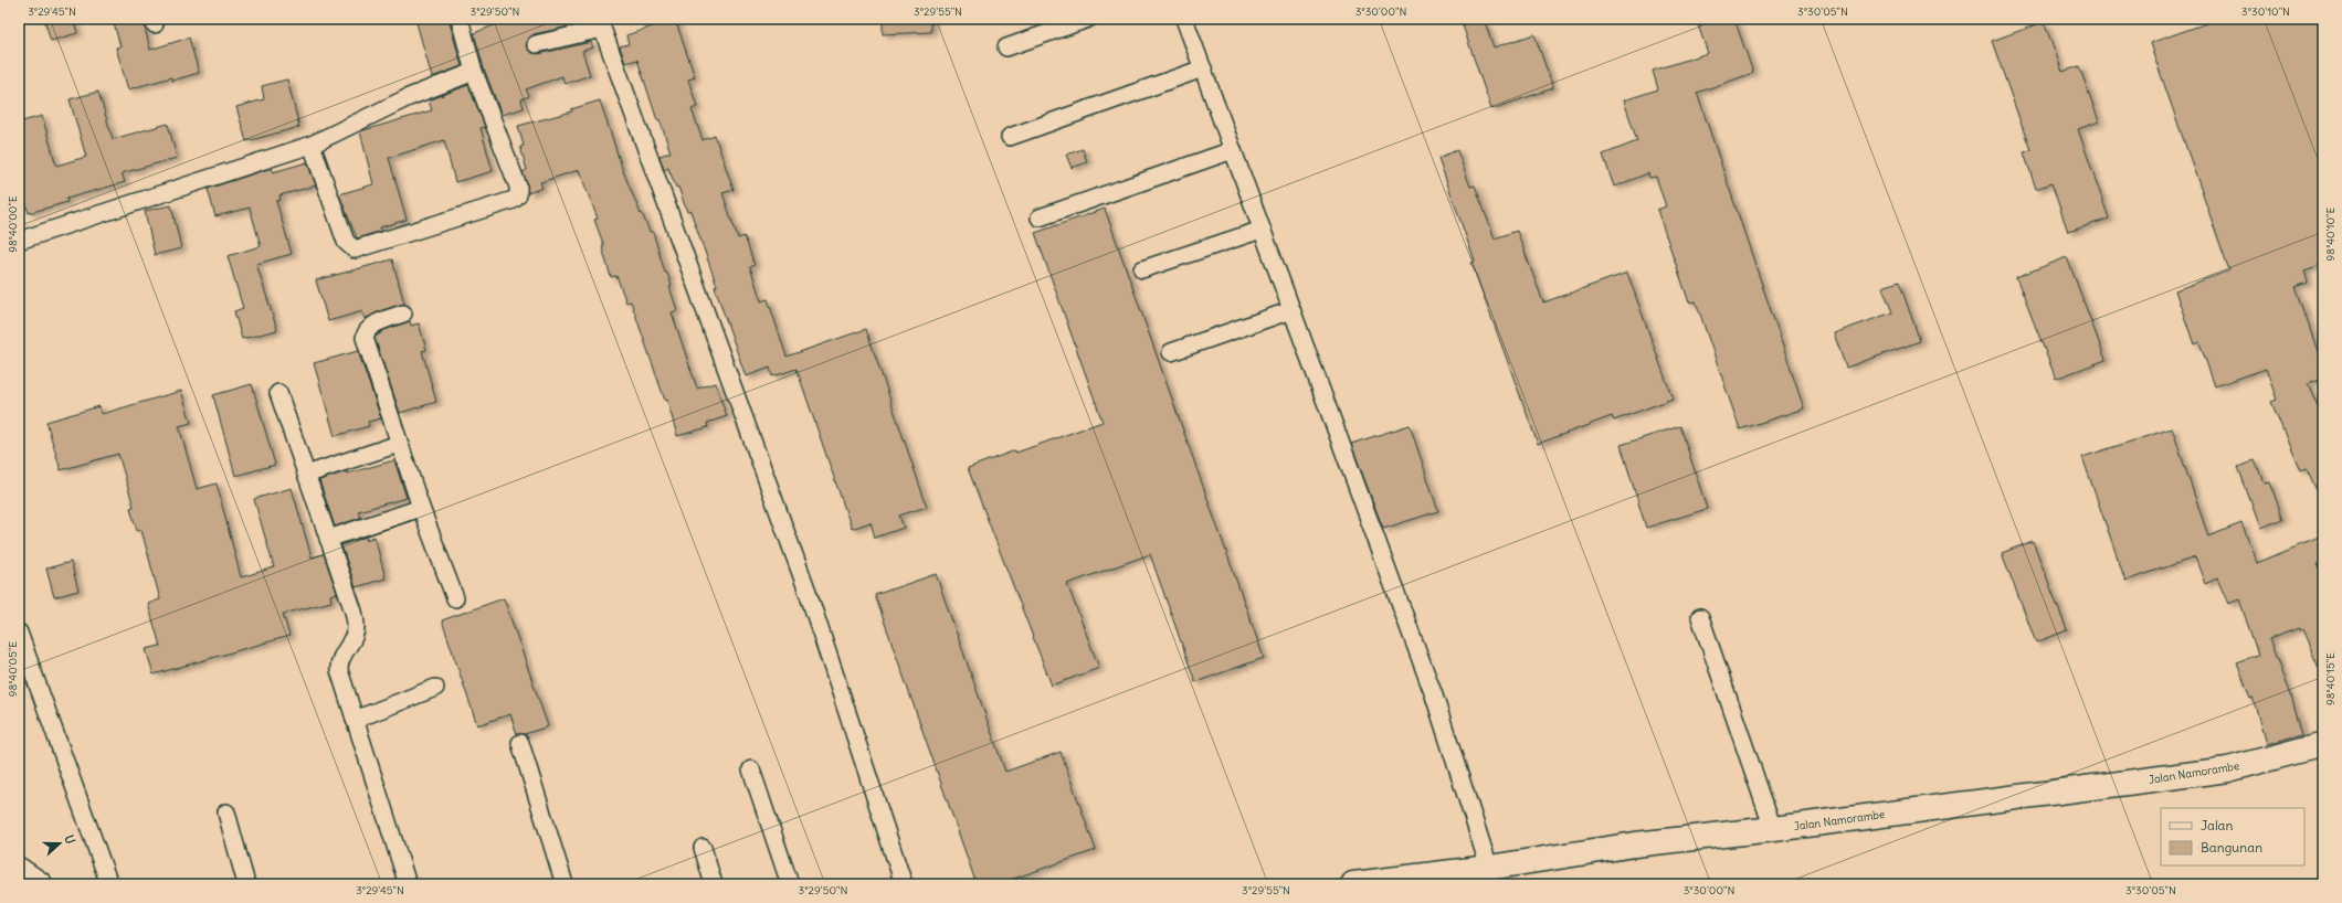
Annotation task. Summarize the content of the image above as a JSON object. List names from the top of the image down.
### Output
{
  "streets": {
    "main road": ["Jalan Namorambe"]
  },
  "legend": ["Jalan", "Bangunan"],
  "north": "right",
  "coordinates": [
    "3°29'45\"N",
    "3°29'50\"N",
    "3°29'55\"N",
    "3°30'00\"N",
    "3°30'05\"N",
    "3°30'10\"N",
    "98°40'00\"E",
    "98°40'10\"E",
    "98°40'05\"E",
    "98°40'15\"E"
  ]
}
